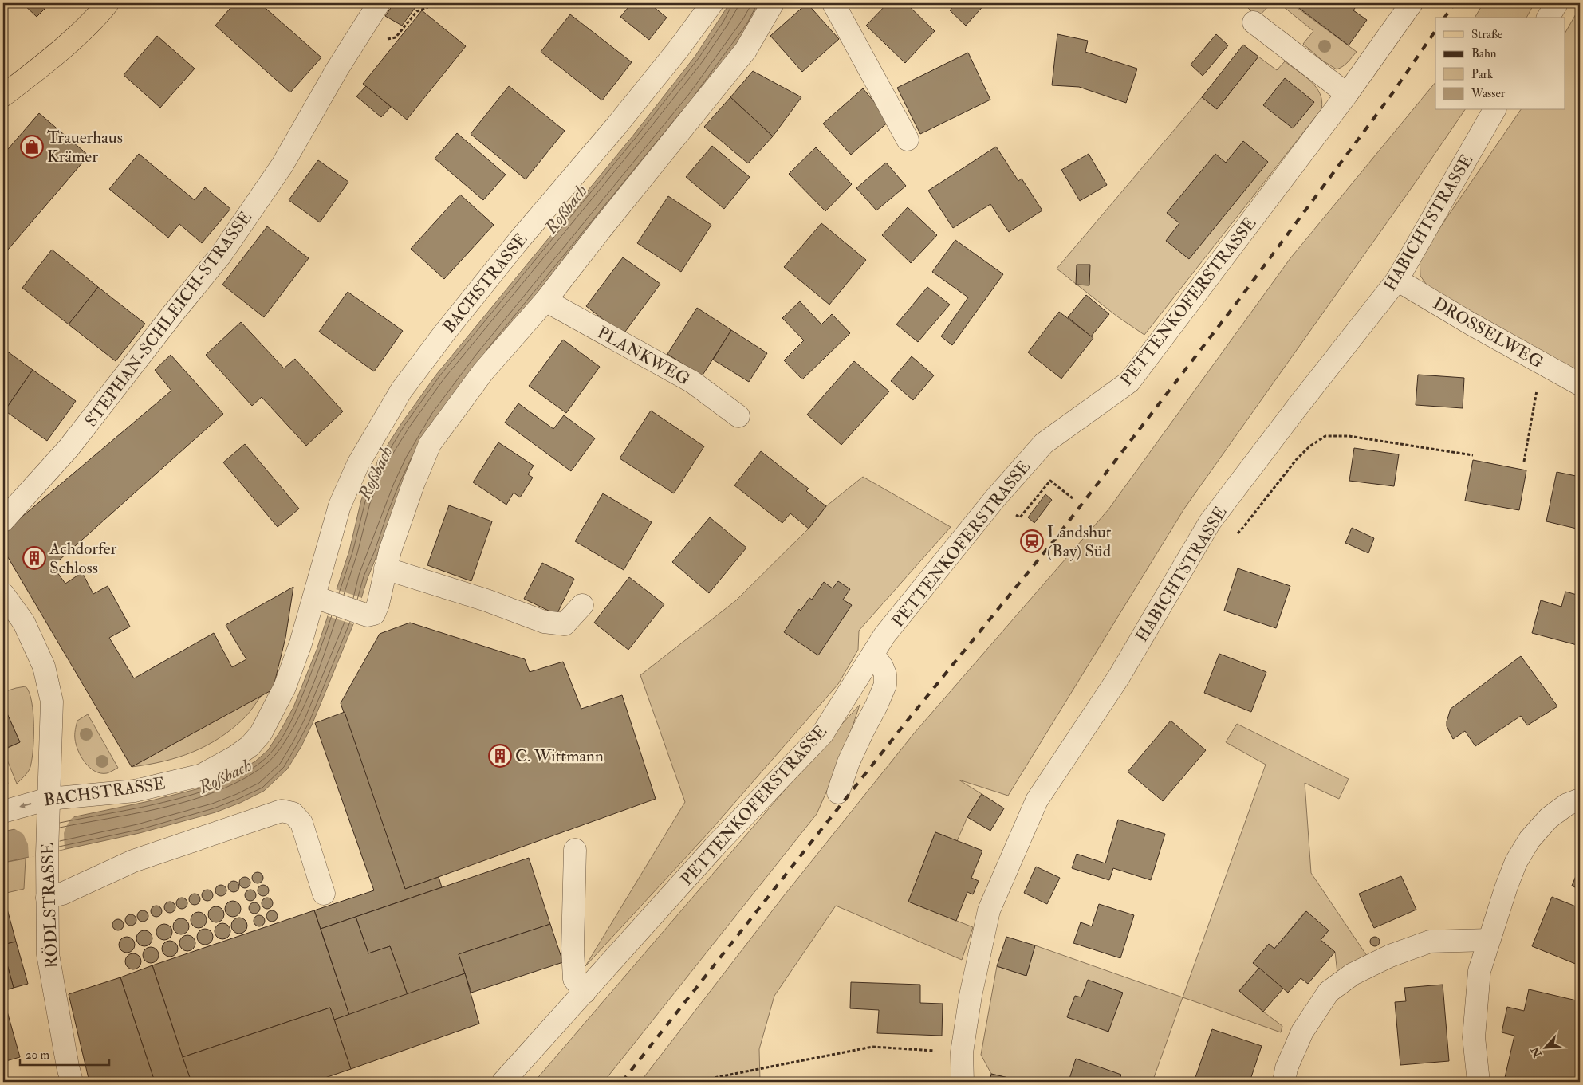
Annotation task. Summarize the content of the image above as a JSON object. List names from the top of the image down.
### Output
{
  "streets": {
    "street": [
      "HABICHTSTRASSE",
      "BACHSTRASSE",
      "PETTENKOFERSTRASSE",
      "STEPHAN-SCHLEICH-STRASSE",
      "DROSSELWEG",
      "PLANKWEG",
      "RÖDLSTRASSE"
    ]
  },
  "crossings": [
    ["HABICHTSTRASSE", "DROSSELWEG"],
    ["BACHSTRASSE", "RÖDLSTRASSE"]
  ],
  "water": ["Roßbach"],
  "places": {
    "shop": ["Trauerhaus Krämer"],
    "station": ["Landshut (Bay) Süd"],
    "building": ["Achdorfer Schloss", "C. Wittmann"]
  },
  "legend": [
    "Straße",
    "Bahn",
    "Park",
    "Wasser"
  ],
  "scale_bar": "20 m",
  "north": "bottom left"
}
